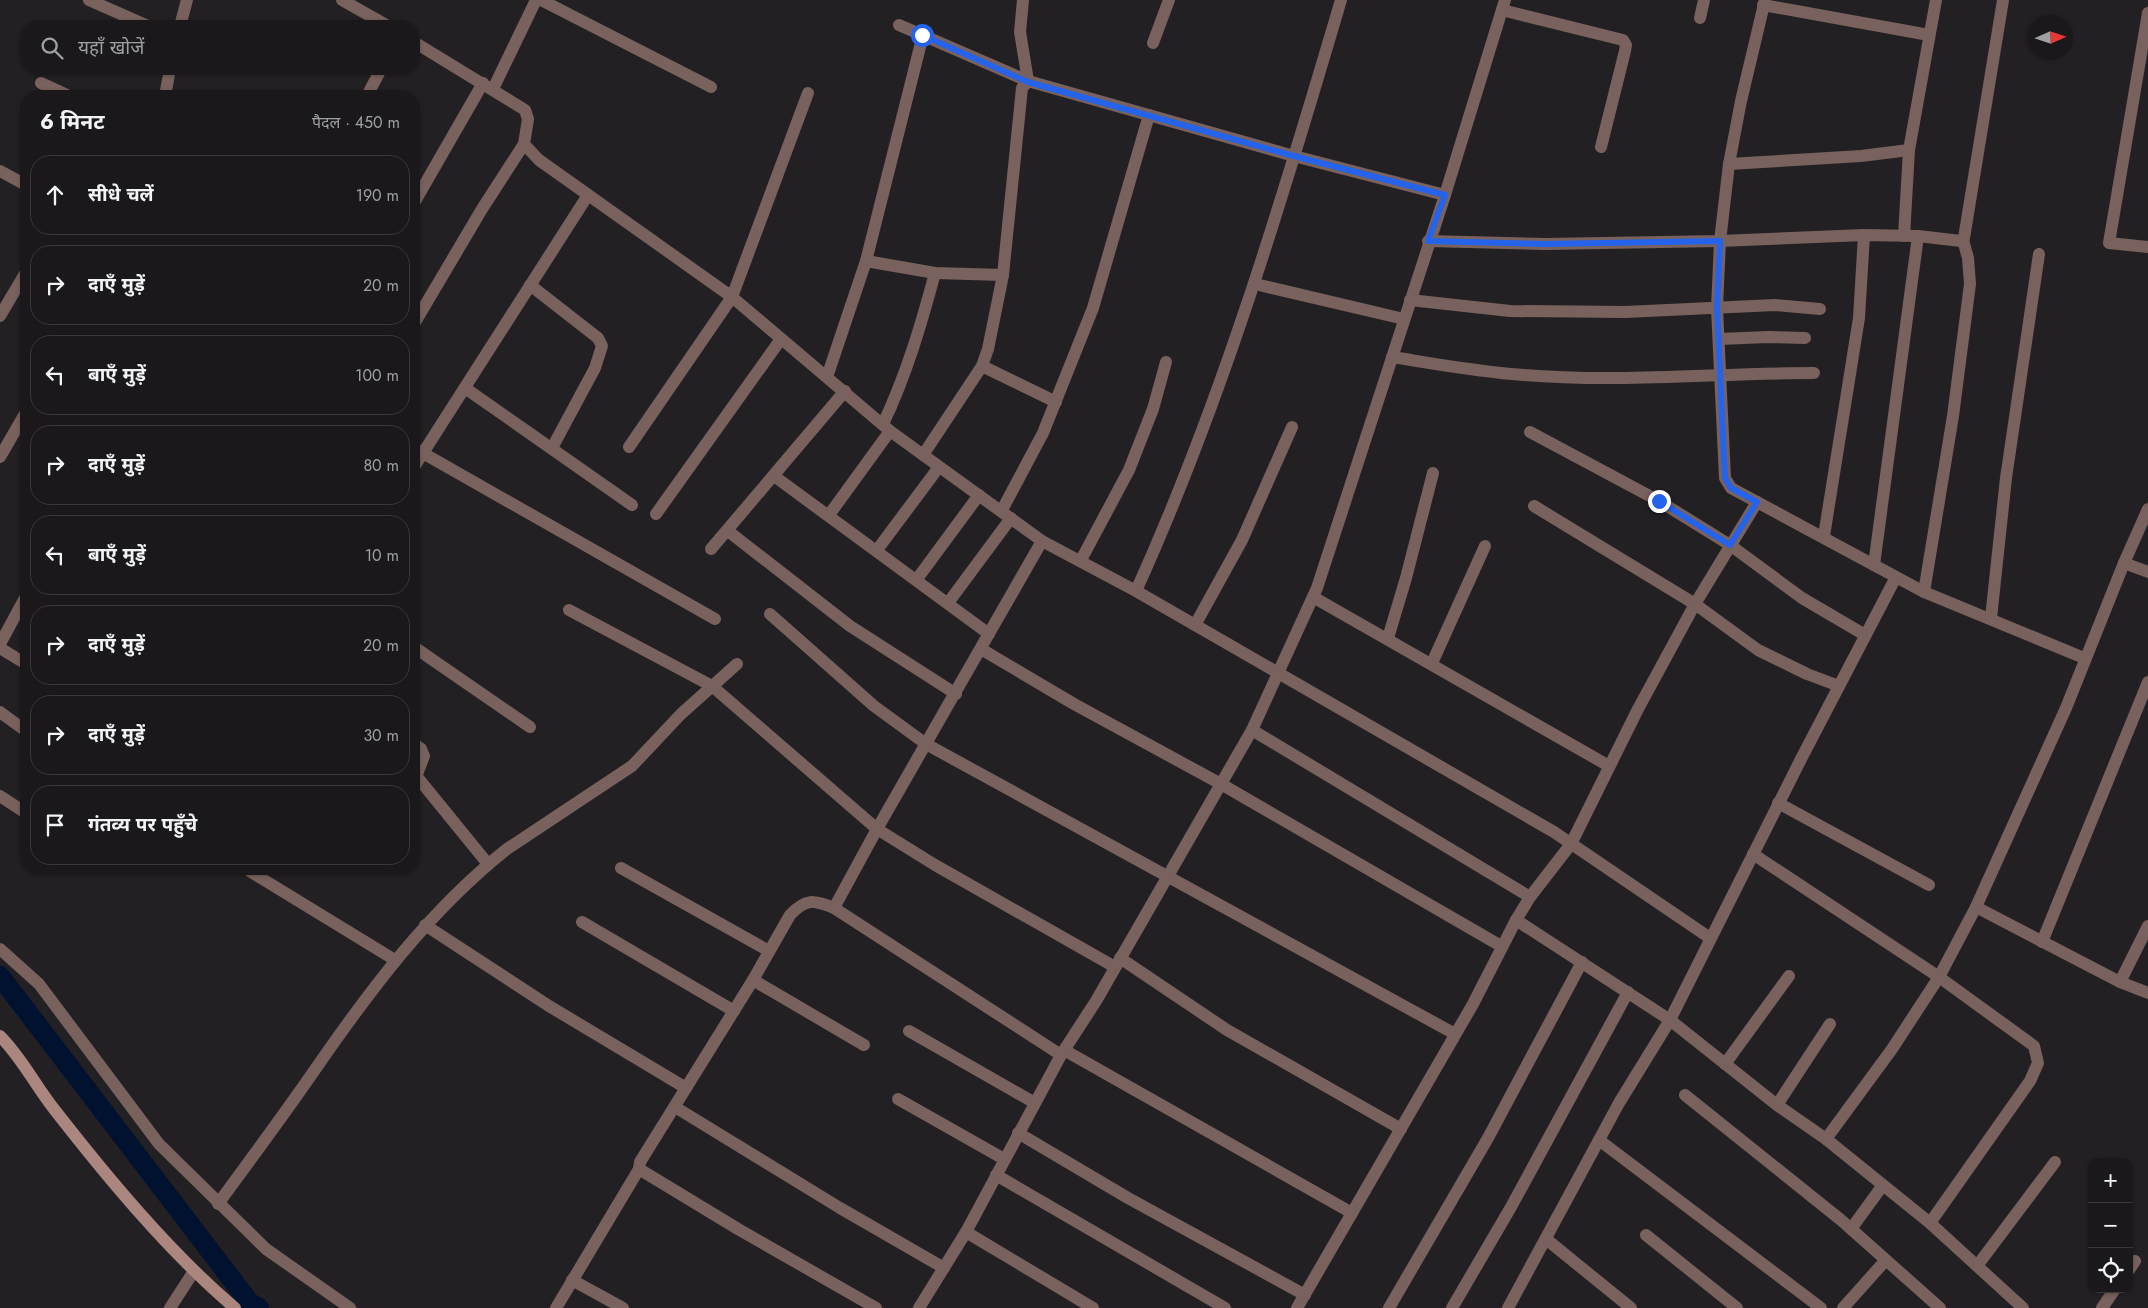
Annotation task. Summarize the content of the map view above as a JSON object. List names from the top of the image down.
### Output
{
  "north": "right",
  "page": {
    "search": "यहाँ खोजें",
    "heading": ["6 मिनट", "पैदल · 450 m"],
    "list": [
      ["सीधे चलें", "190 m"],
      ["दाएँ मुड़ें", "20 m"],
      ["बाएँ मुड़ें", "100 m"],
      ["दाएँ मुड़ें", "80 m"],
      ["बाएँ मुड़ें", "10 m"],
      ["दाएँ मुड़ें", "20 m"],
      ["दाएँ मुड़ें", "30 m"],
      "गंतव्य पर पहुँचे"
    ],
    "map_buttons": ["+", "−"]
  }
}
